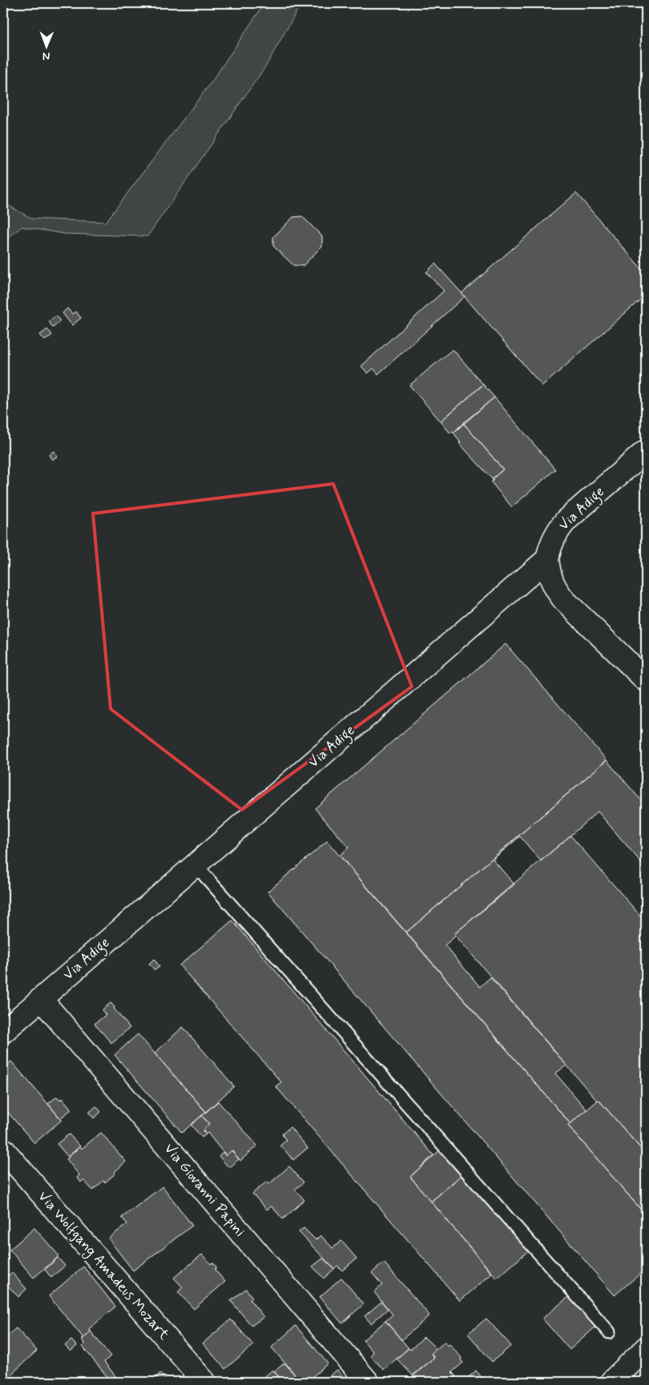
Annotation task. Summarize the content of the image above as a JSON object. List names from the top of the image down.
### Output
{
  "streets": {
    "street": ["Via Adige", "Via Giovanni Papini", "Via Wolfgang Amadeus Mozart"]
  },
  "crossings": [
    ["Via Adige", "Via Giovanni Papini"]
  ],
  "north": "bottom"
}
